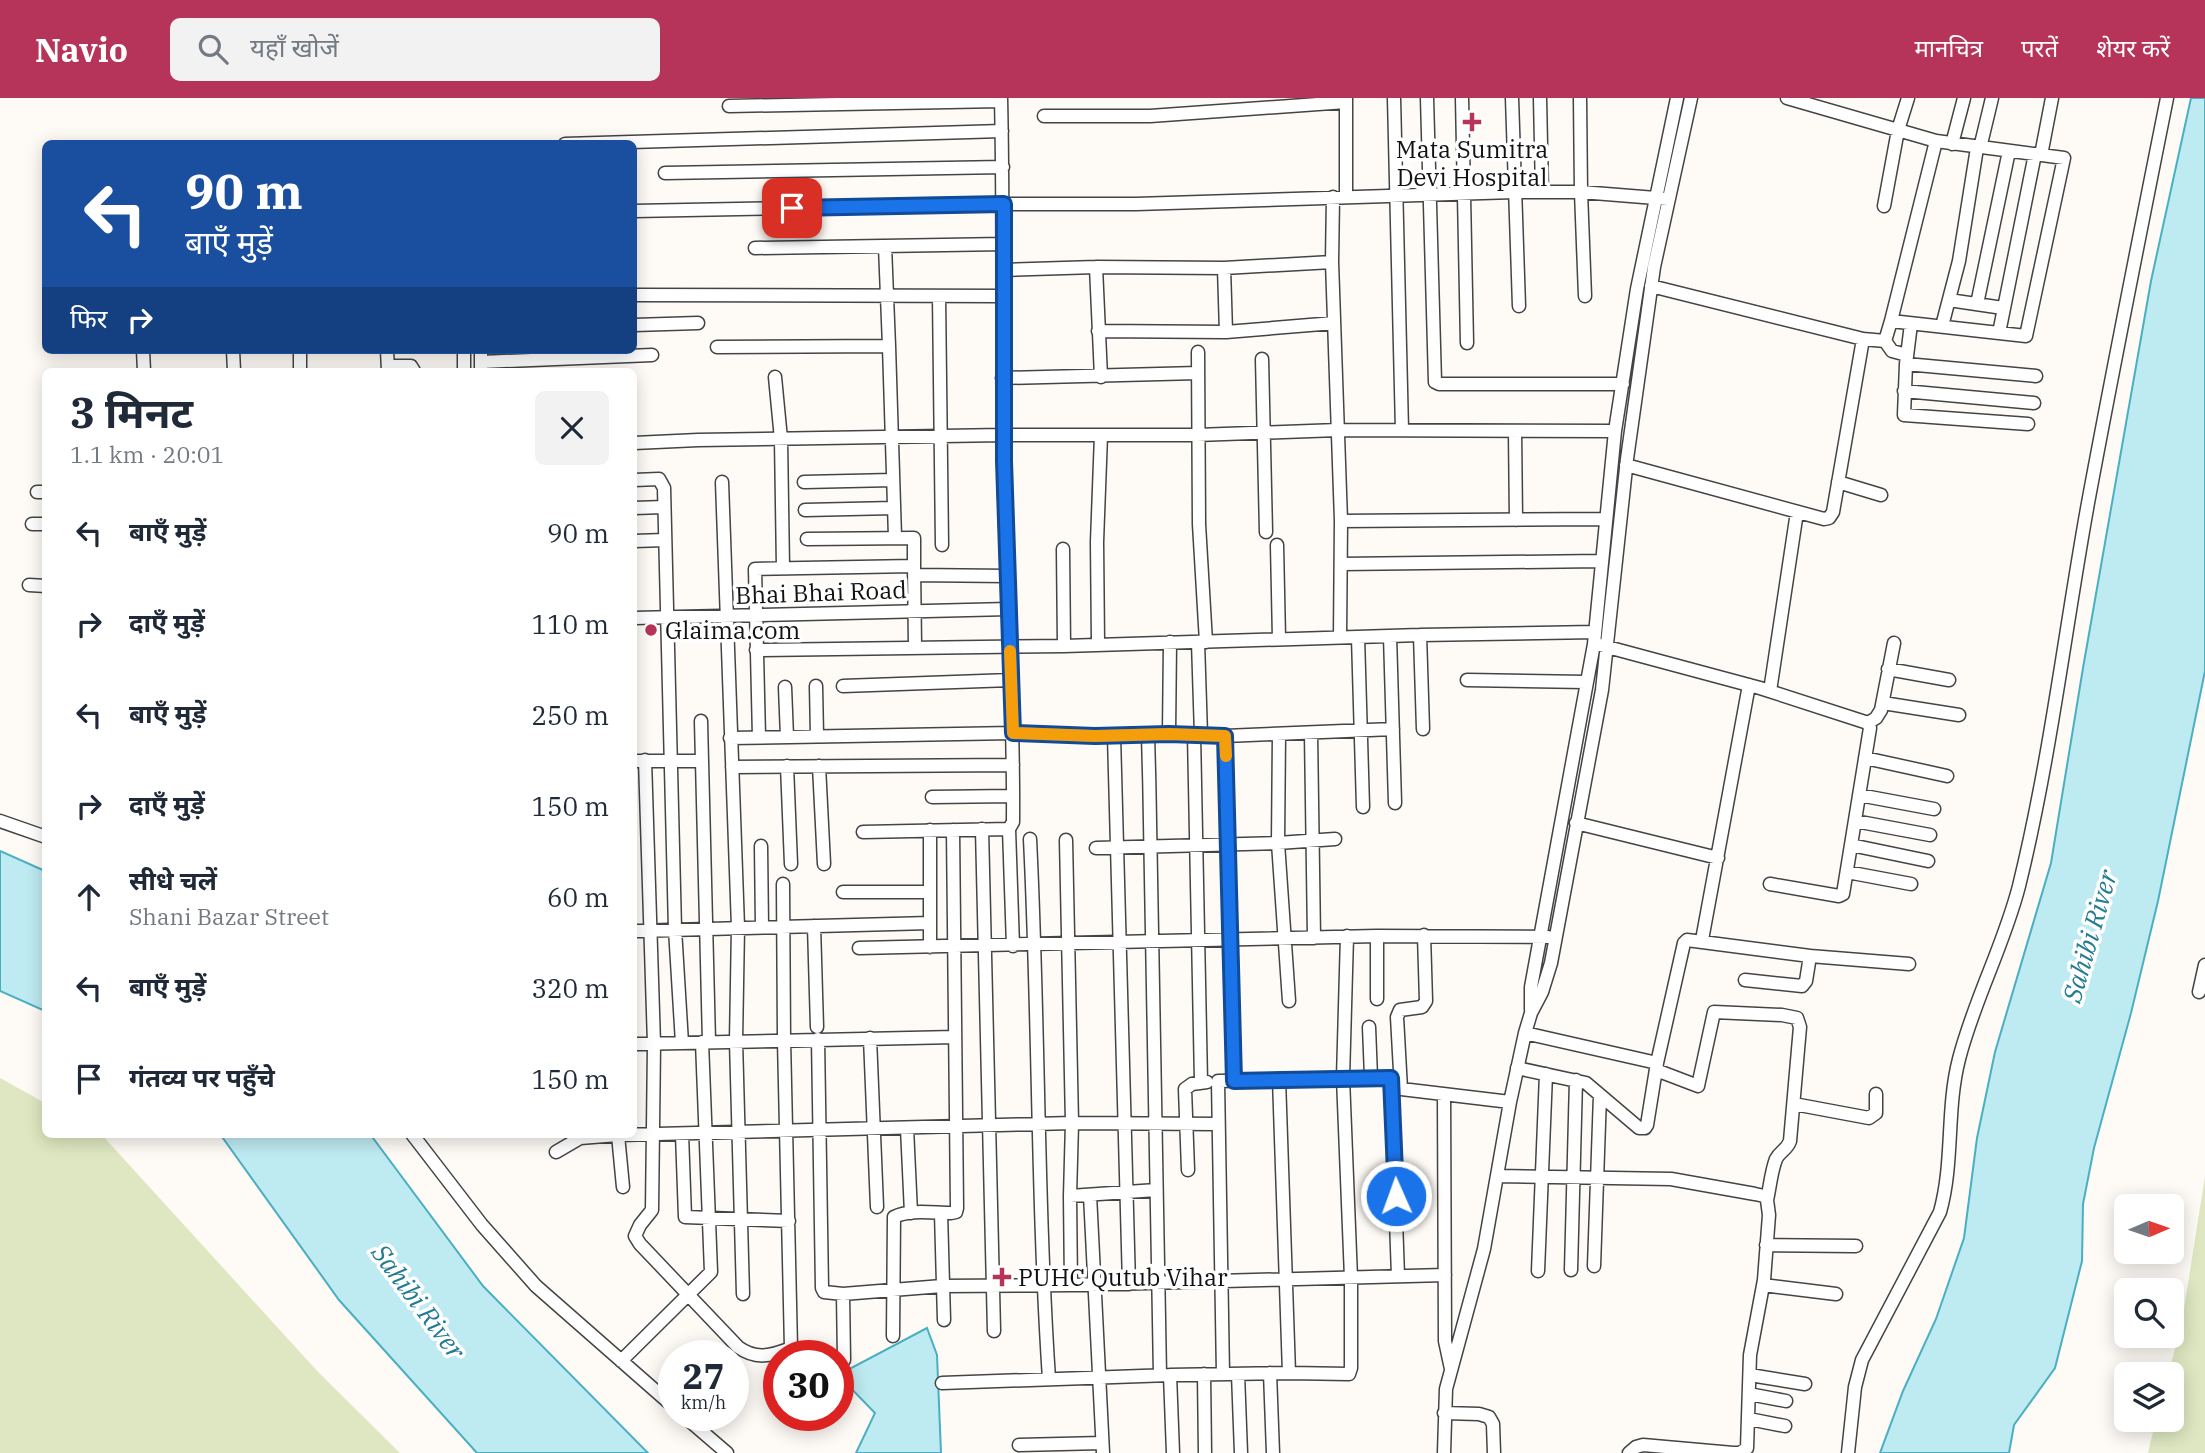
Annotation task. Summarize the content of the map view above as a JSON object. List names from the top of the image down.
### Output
{
  "streets": {
    "street": ["Bhai Bhai Road"]
  },
  "water": ["Sahibi River"],
  "places": {
    "health": ["Mata Sumitra Devi Hospital", "PUHC Qutub Vihar"],
    "other": ["Glaima.com"]
  },
  "north": "right",
  "page": {
    "header": "Navio",
    "search": "यहाँ खोजें",
    "nav": ["मानचित्र", "परतें", "शेयर करें"],
    "turn": ["90 m", "बाएँ मुड़ें"],
    "then": "फिर",
    "heading": ["3 मिनट", "1.1 km · 20:01"],
    "list": [
      {
        "name": "बाएँ मुड़ें",
        "value": "90 m"
      },
      {
        "name": "दाएँ मुड़ें",
        "value": "110 m"
      },
      {
        "name": "बाएँ मुड़ें",
        "value": "250 m"
      },
      {
        "name": "दाएँ मुड़ें",
        "value": "150 m"
      },
      {
        "name": "सीधे चलें",
        "note": "Shani Bazar Street",
        "value": "60 m"
      },
      {
        "name": "बाएँ मुड़ें",
        "value": "320 m"
      },
      {
        "name": "गंतव्य पर पहुँचे",
        "value": "150 m"
      }
    ],
    "speed": "27 km/h",
    "limit": "30"
  }
}
